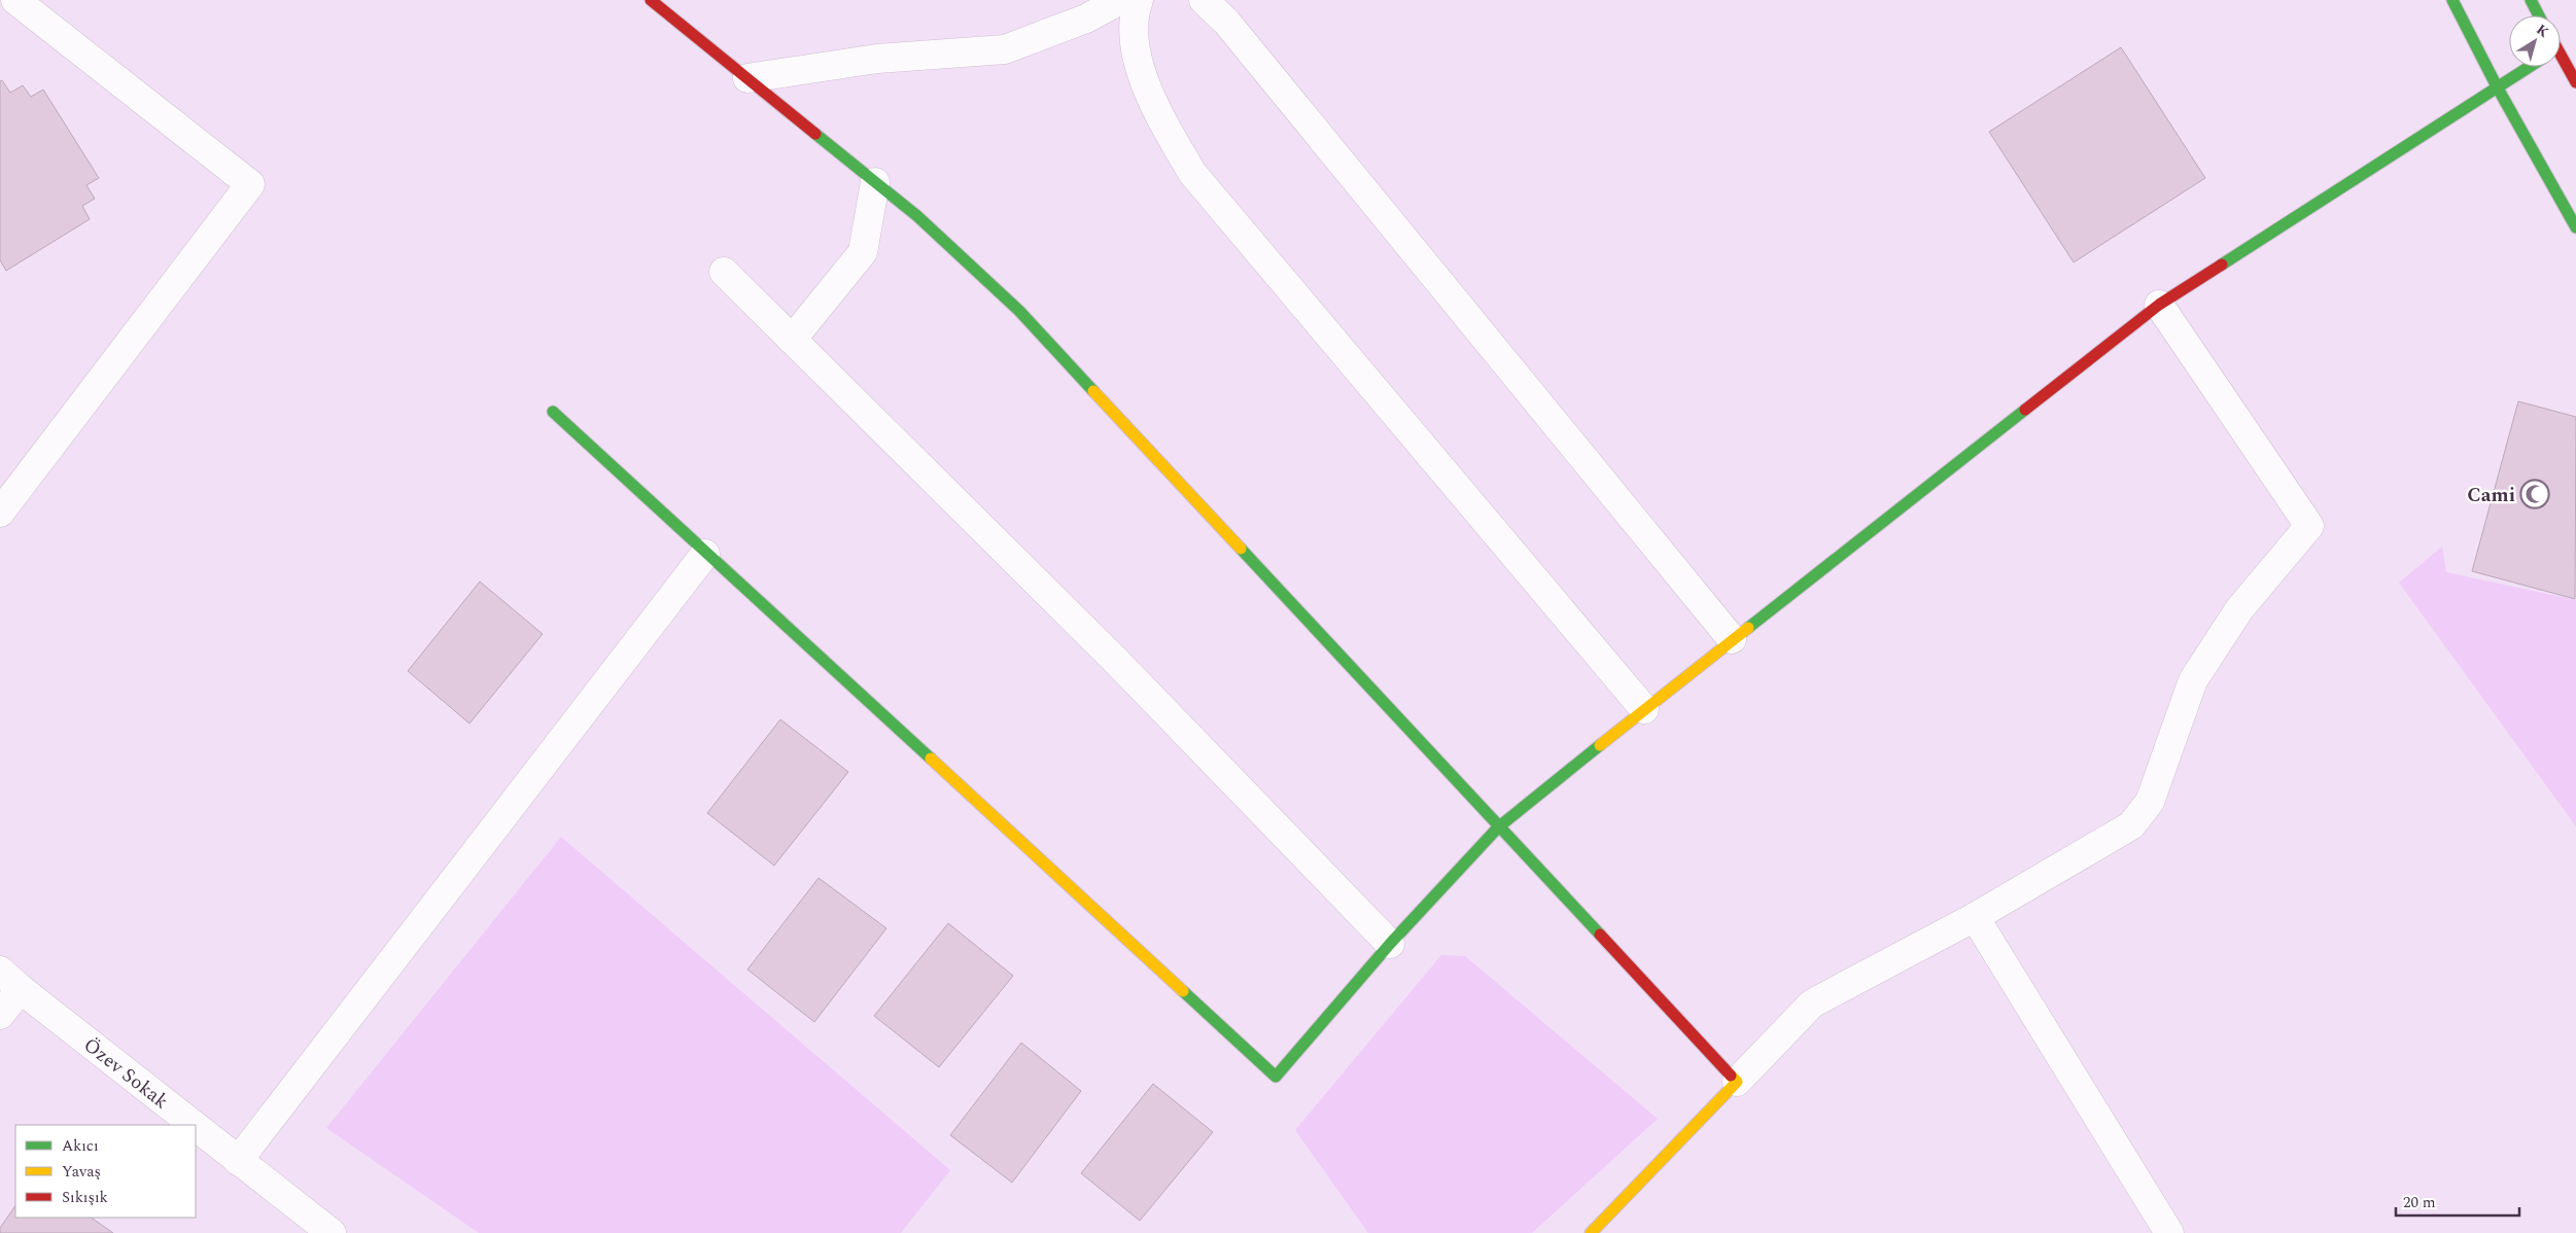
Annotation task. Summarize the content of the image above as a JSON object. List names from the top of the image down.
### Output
{
  "streets": {
    "street": ["Özev Sokak"]
  },
  "places": {
    "mosque": ["Cami"]
  },
  "legend": ["Akıcı", "Yavaş", "Sıkışık"],
  "scale_bar": "20 m",
  "north": "top right"
}
